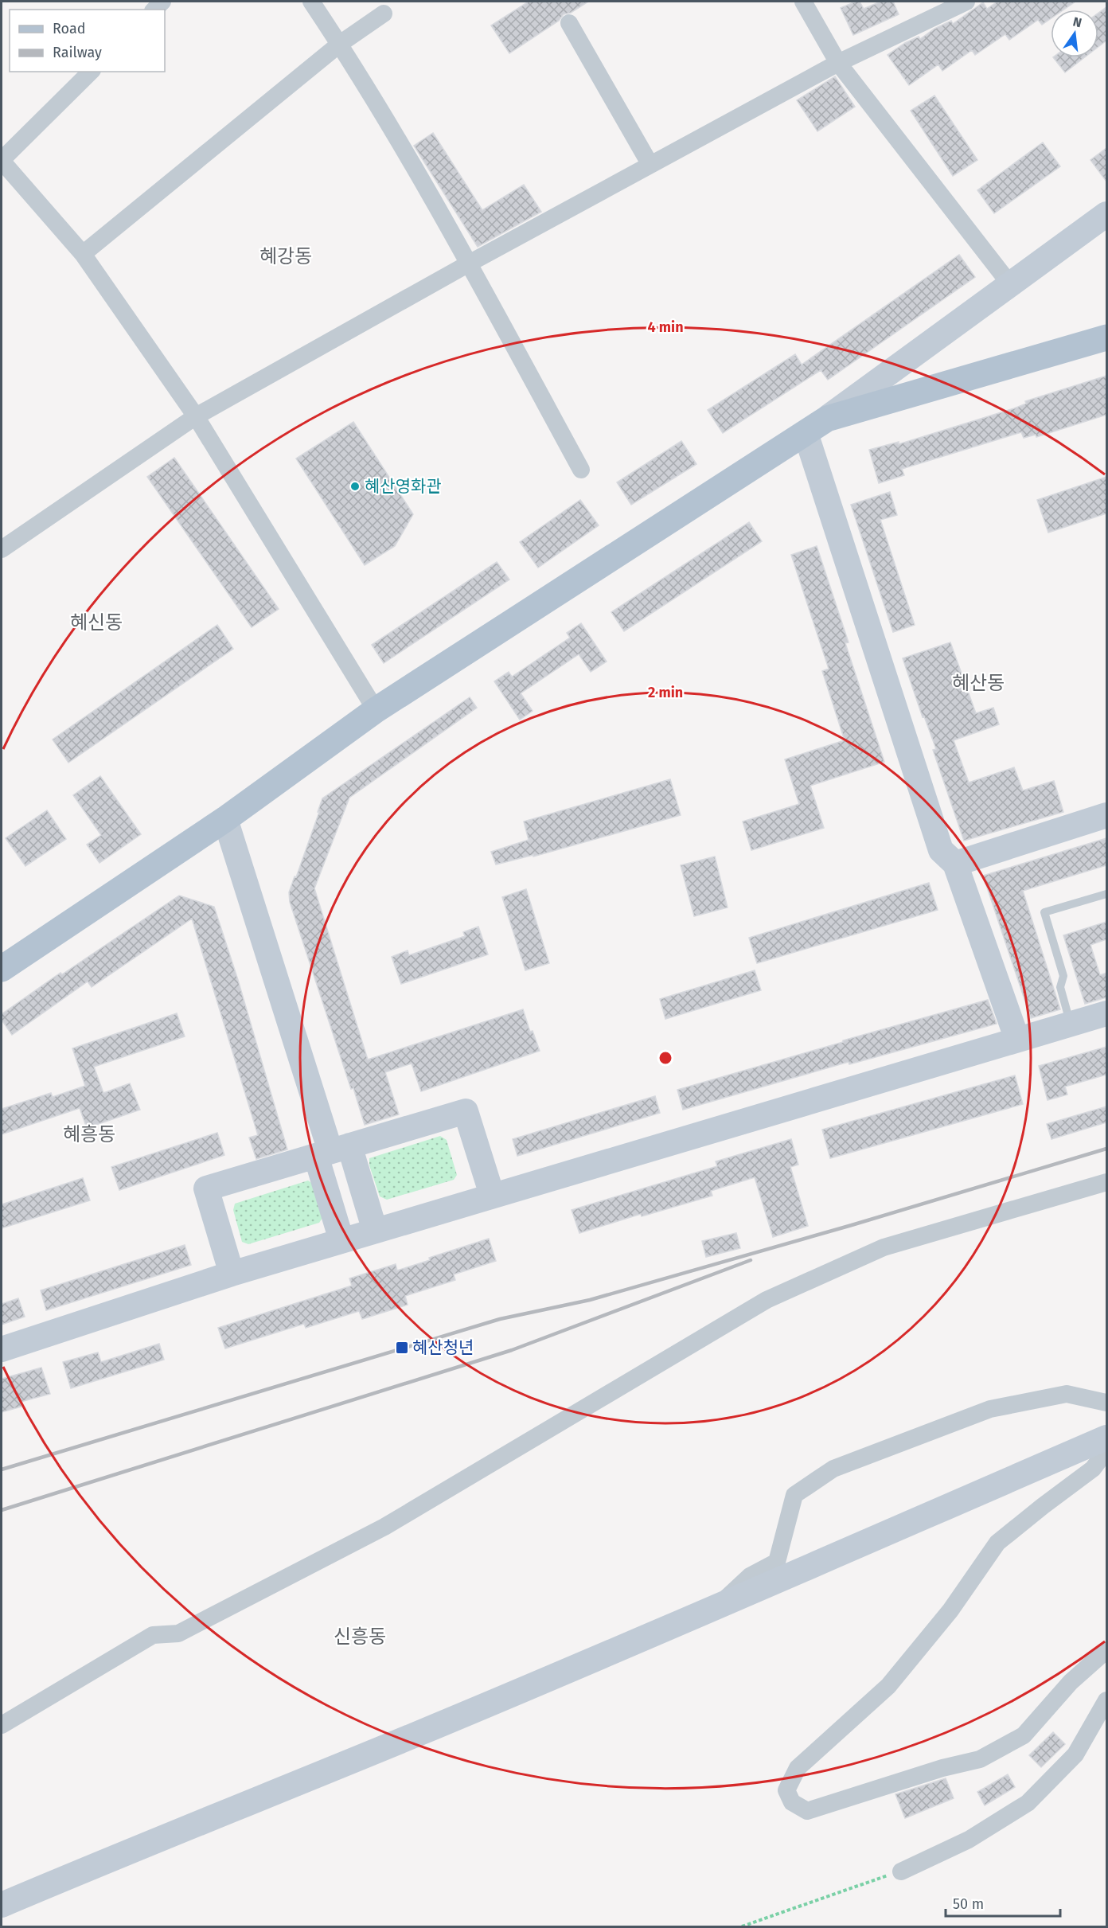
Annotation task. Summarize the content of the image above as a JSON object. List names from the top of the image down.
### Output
{
  "districts": [
    "혜강동",
    "혜신동",
    "혜산동",
    "혜흥동",
    "신흥동"
  ],
  "places": {
    "other": ["혜산영화관"],
    "transit": ["혜산청년"]
  },
  "legend": ["Road", "Railway"],
  "scale_bar": "50 m",
  "north": "top",
  "rings": ["4 min", "2 min"]
}
